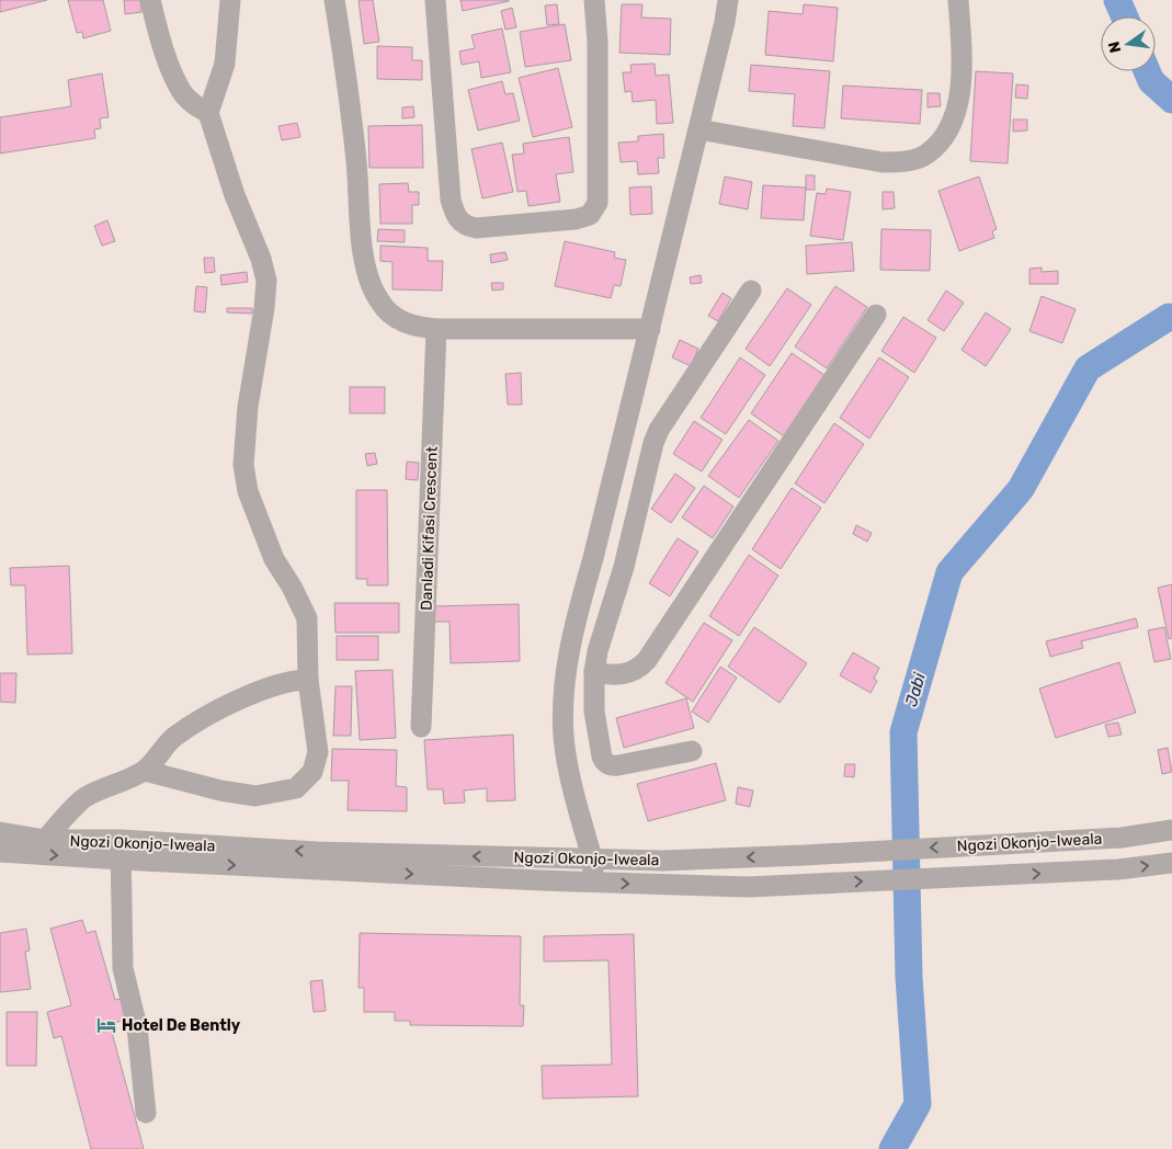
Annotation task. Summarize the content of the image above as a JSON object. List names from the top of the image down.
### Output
{
  "streets": {
    "street": ["Danladi Kifasi Crescent", "Ngozi Okonjo-Iweala"]
  },
  "water": ["Jabi"],
  "places": {
    "hotel": ["Hotel De Bently"]
  },
  "north": "left"
}
